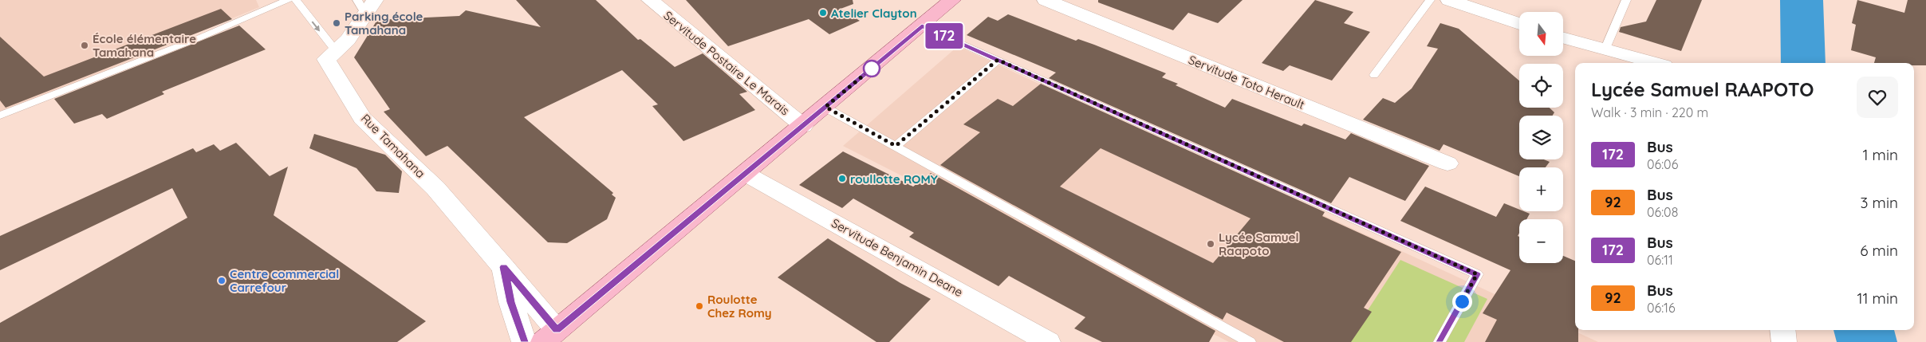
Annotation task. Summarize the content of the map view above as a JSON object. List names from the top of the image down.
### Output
{
  "streets": {
    "street": [
      "Servitude Postaire Le Marais",
      "Servitude Toto Herault",
      "Rue Tamahana",
      "Servitude Benjamin Deane"
    ]
  },
  "places": [
    "Atelier Clayton",
    "Parking école Tamahana",
    "École élémentaire Tamahana",
    "roullotte ROMY",
    "Lycée Samuel Raapoto",
    "Centre commercial Carrefour",
    "Roulotte Chez Romy"
  ],
  "lines": ["bus line 172"],
  "north": "bottom",
  "page": {
    "on_map": "172",
    "map_buttons": ["+", "−"],
    "heading": ["Lycée Samuel RAAPOTO", "Walk · 3 min · 220 m"],
    "list": [
      {
        "mark": "172",
        "name": "Bus",
        "note": "06:06",
        "value": "1 min"
      },
      {
        "mark": "92",
        "name": "Bus",
        "note": "06:08",
        "value": "3 min"
      },
      {
        "mark": "172",
        "name": "Bus",
        "note": "06:11",
        "value": "6 min"
      },
      {
        "mark": "92",
        "name": "Bus",
        "note": "06:16",
        "value": "11 min"
      }
    ]
  }
}
